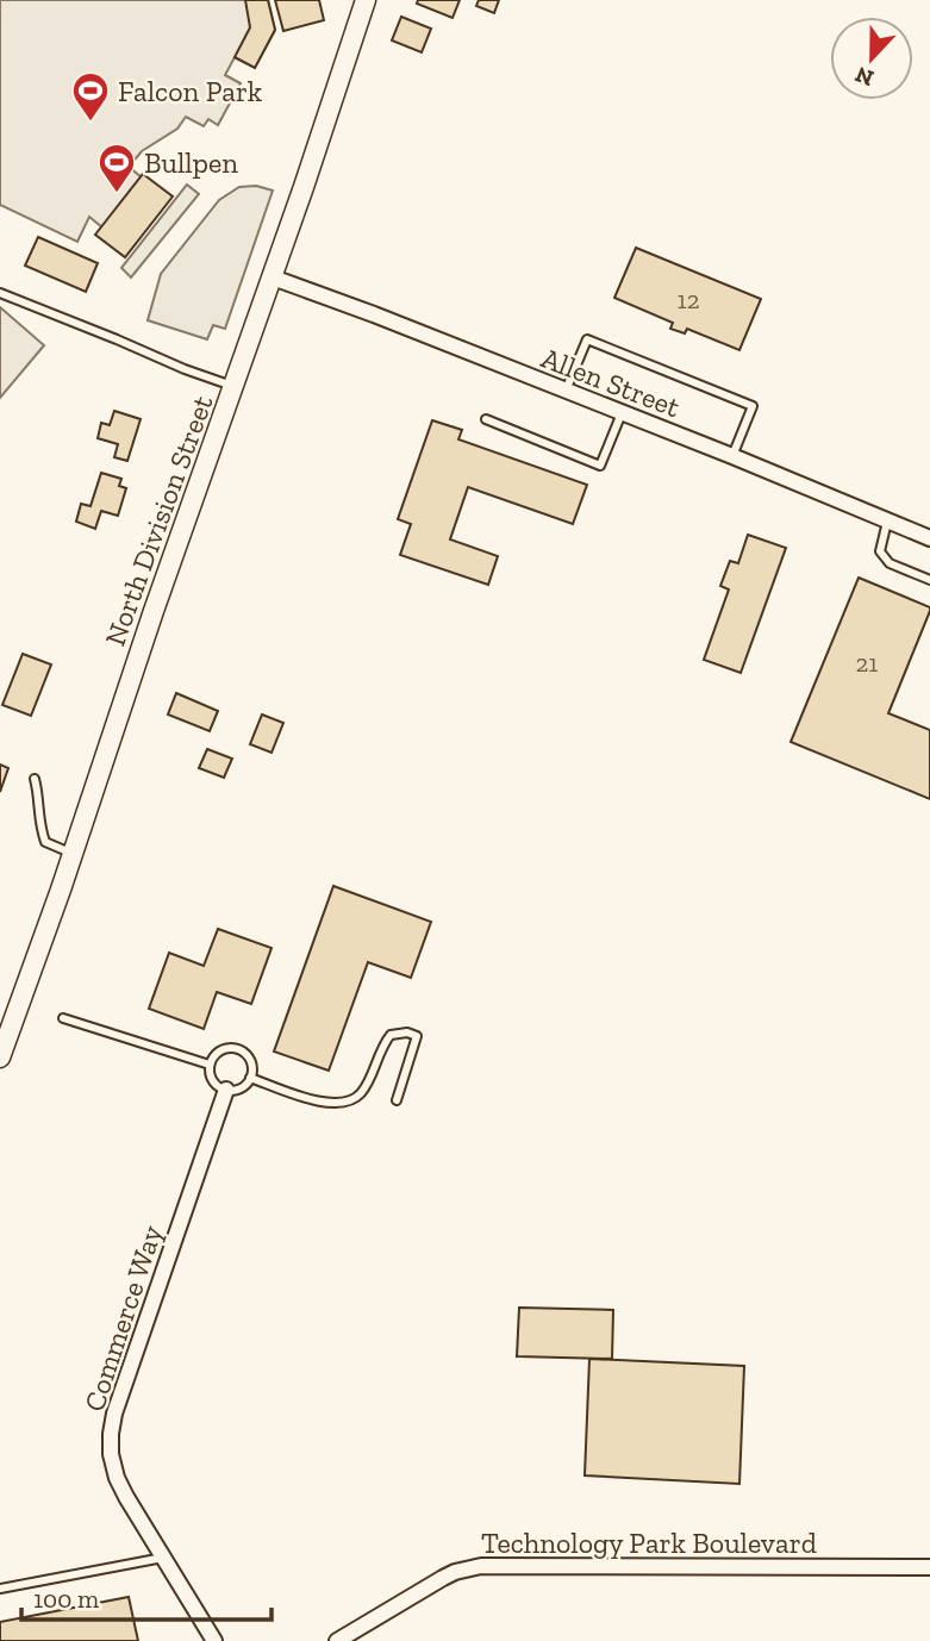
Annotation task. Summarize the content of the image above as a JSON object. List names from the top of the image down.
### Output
{
  "streets": {
    "street": [
      "Allen Street",
      "North Division Street",
      "Commerce Way",
      "Technology Park Boulevard"
    ]
  },
  "crossings": [
    ["Allen Street", "North Division Street"]
  ],
  "places": {
    "sports": ["Falcon Park", "Bullpen"]
  },
  "house_numbers": ["12", "21"],
  "scale_bar": "100 m",
  "north": "bottom"
}
